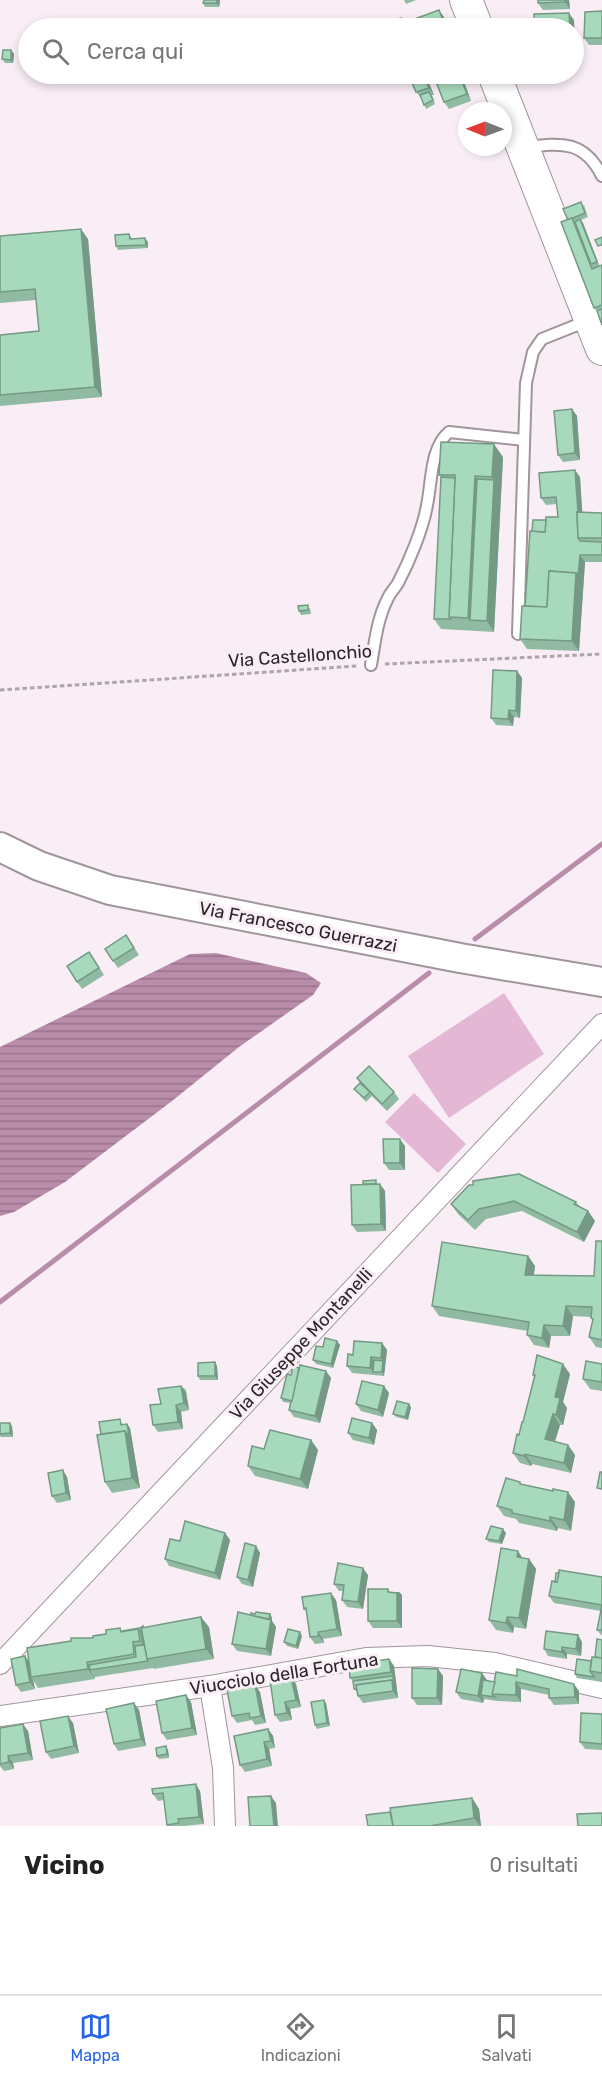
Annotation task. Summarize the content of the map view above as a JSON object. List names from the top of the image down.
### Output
{
  "streets": {
    "main road": ["Via Francesco Guerrazzi"],
    "street": ["Via Giuseppe Montanelli", "Viucciolo della Fortuna"],
    "path": ["Via Castellonchio"]
  },
  "north": "left",
  "page": {
    "search": "Cerca qui",
    "heading": ["Vicino", "0 risultati"],
    "nav": ["Mappa", "Indicazioni", "Salvati"]
  }
}
